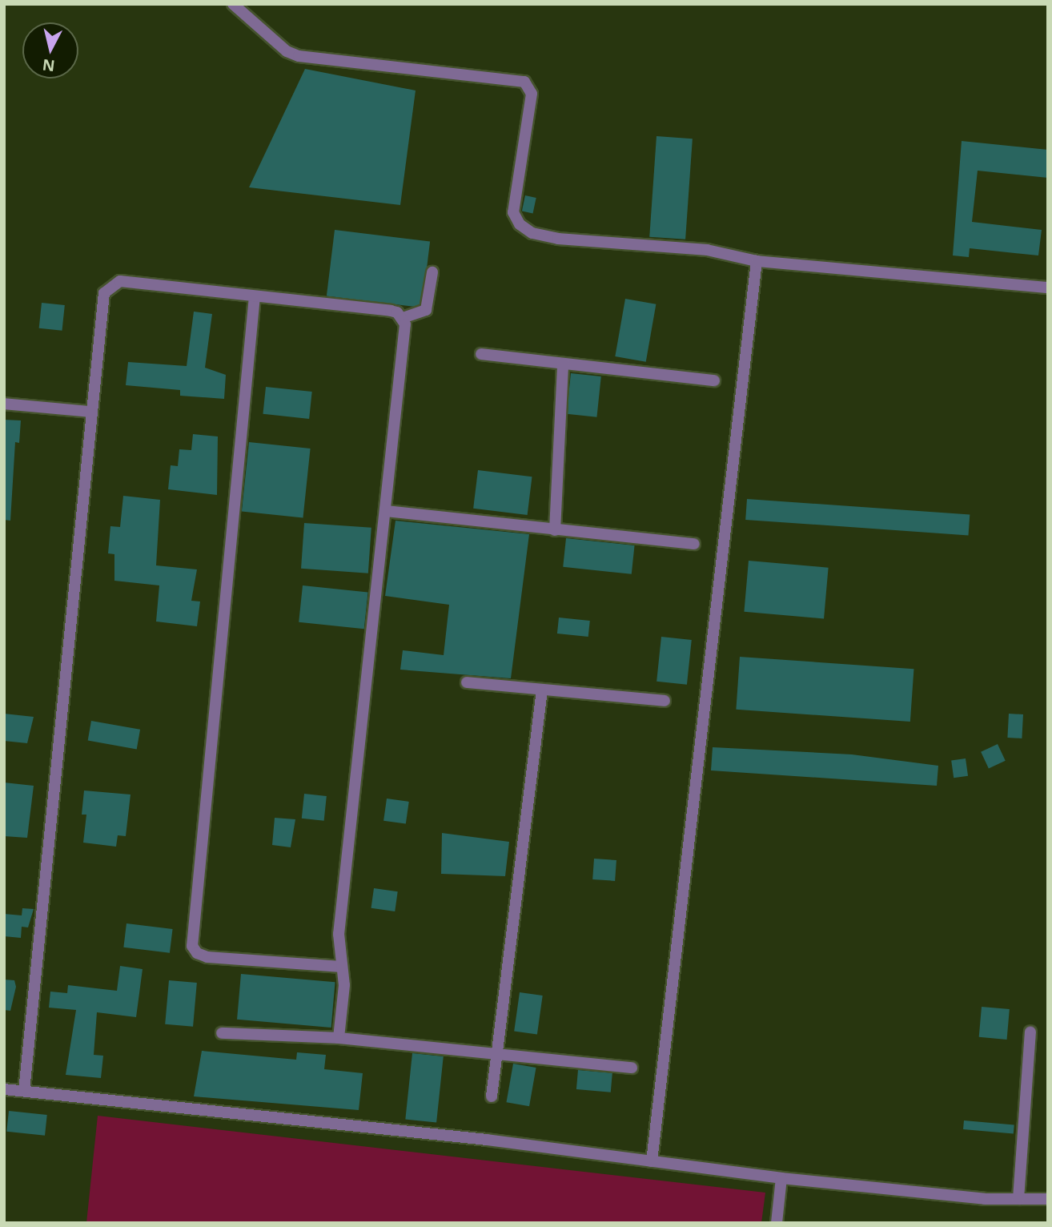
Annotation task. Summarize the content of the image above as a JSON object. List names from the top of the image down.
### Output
{
  "north": "bottom"
}
